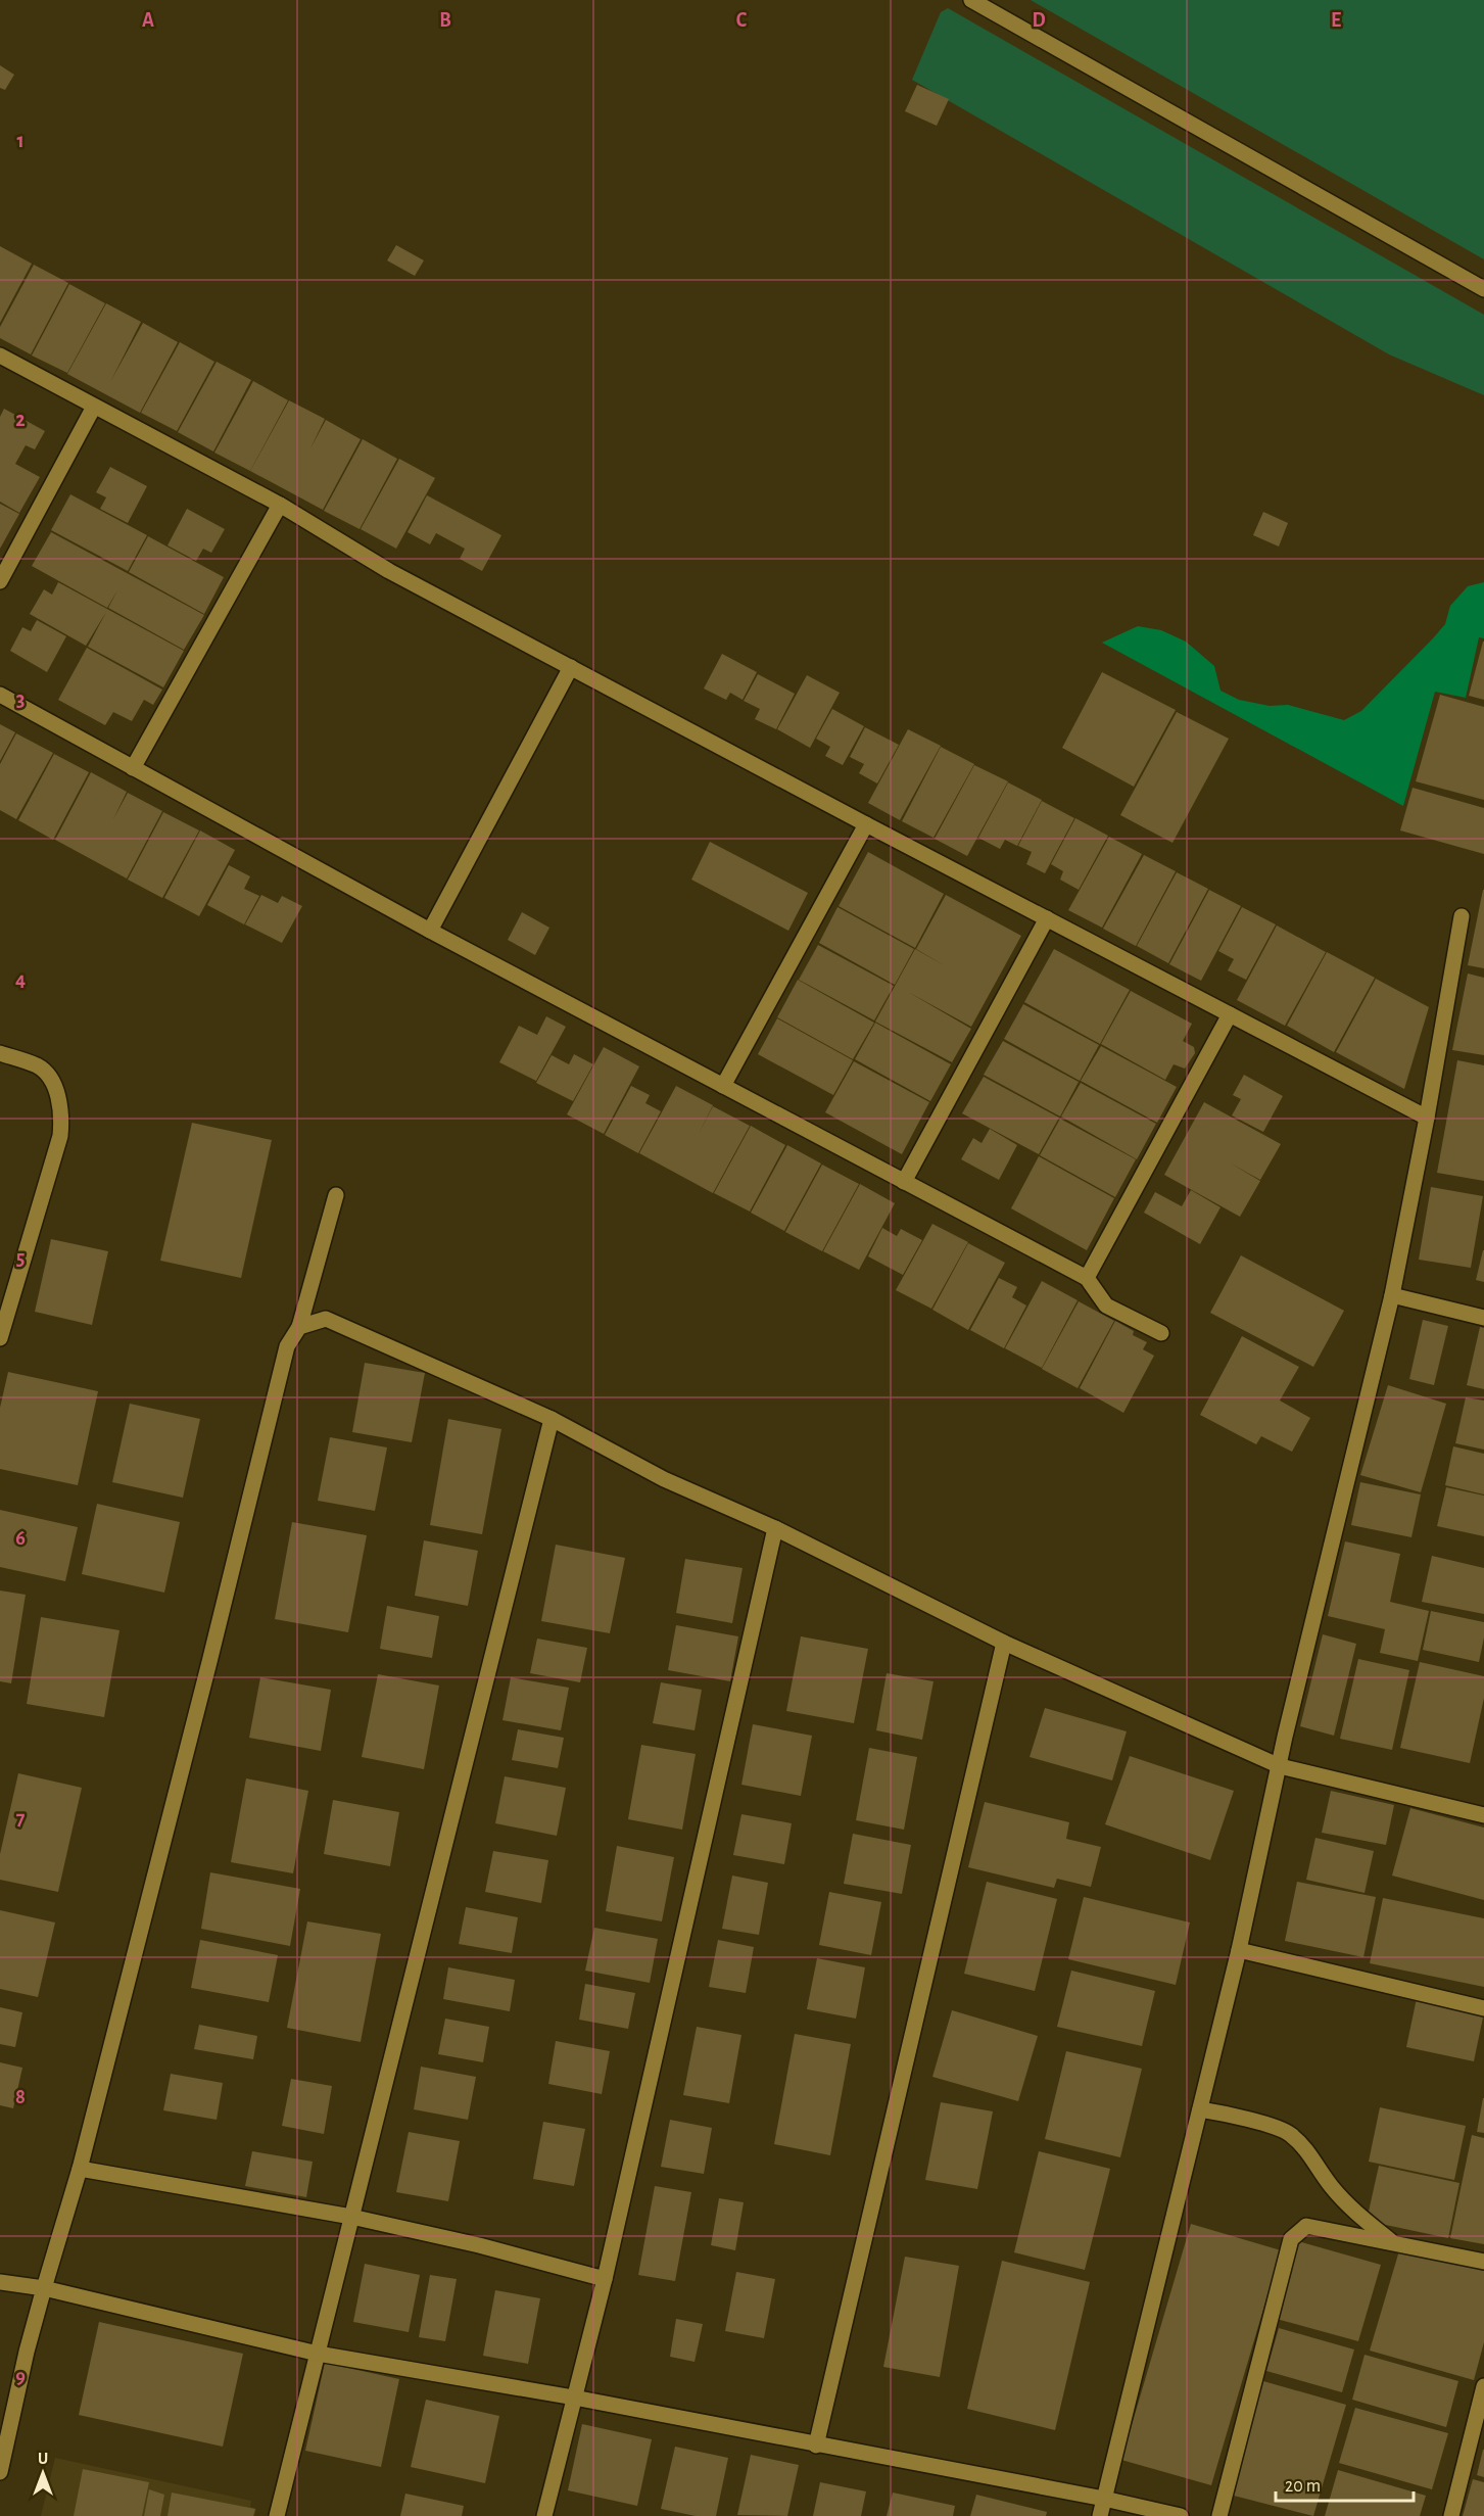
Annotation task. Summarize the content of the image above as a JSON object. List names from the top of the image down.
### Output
{
  "scale_bar": "20 m",
  "north": "top",
  "grid": {
    "columns": [
      "A",
      "B",
      "C",
      "D",
      "E"
    ],
    "rows": [
      "1",
      "2",
      "3",
      "4",
      "5",
      "6",
      "7",
      "8",
      "9"
    ]
  }
}
